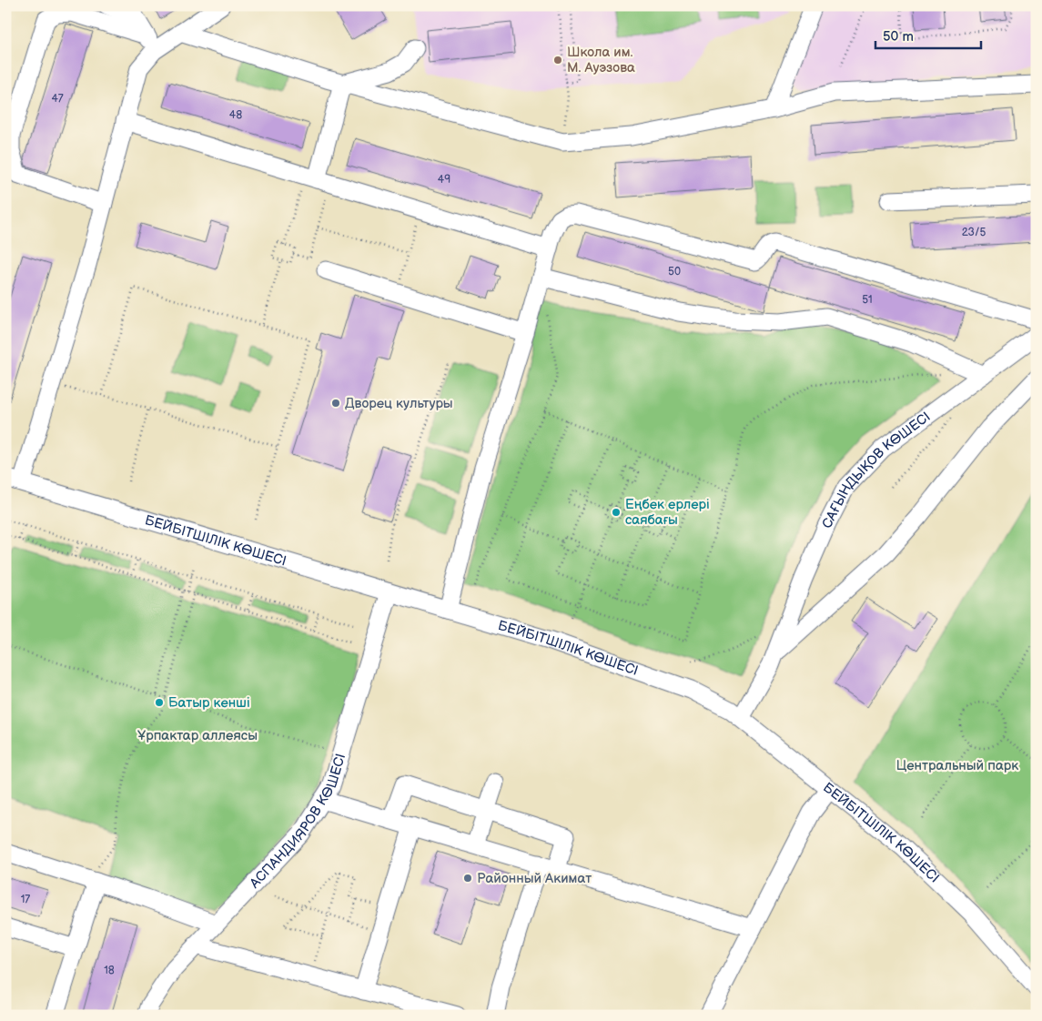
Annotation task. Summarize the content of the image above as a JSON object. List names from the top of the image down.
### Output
{
  "streets": {
    "street": ["САҒЫНДЫҚОВ КӨШЕСІ", "БЕЙБІТШІЛІК КӨШЕСІ", "АСПАНДИЯРОВ КӨШЕСІ"]
  },
  "crossings": [
    ["САҒЫНДЫҚОВ КӨШЕСІ", "БЕЙБІТШІЛІК КӨШЕСІ"],
    ["БЕЙБІТШІЛІК КӨШЕСІ", "АСПАНДИЯРОВ КӨШЕСІ"]
  ],
  "parks": ["Ұрпактар аллеясы", "Центральный парк"],
  "places": [
    "Школа им. М. Ауэзова",
    "Дворец культуры",
    "Еңбек ерлері саябағы",
    "Батыр кенші",
    "Районный Акимат"
  ],
  "house_numbers": [
    "47",
    "48",
    "49",
    "23/5",
    "50",
    "51",
    "17",
    "18"
  ],
  "scale_bar": "50 m"
}
